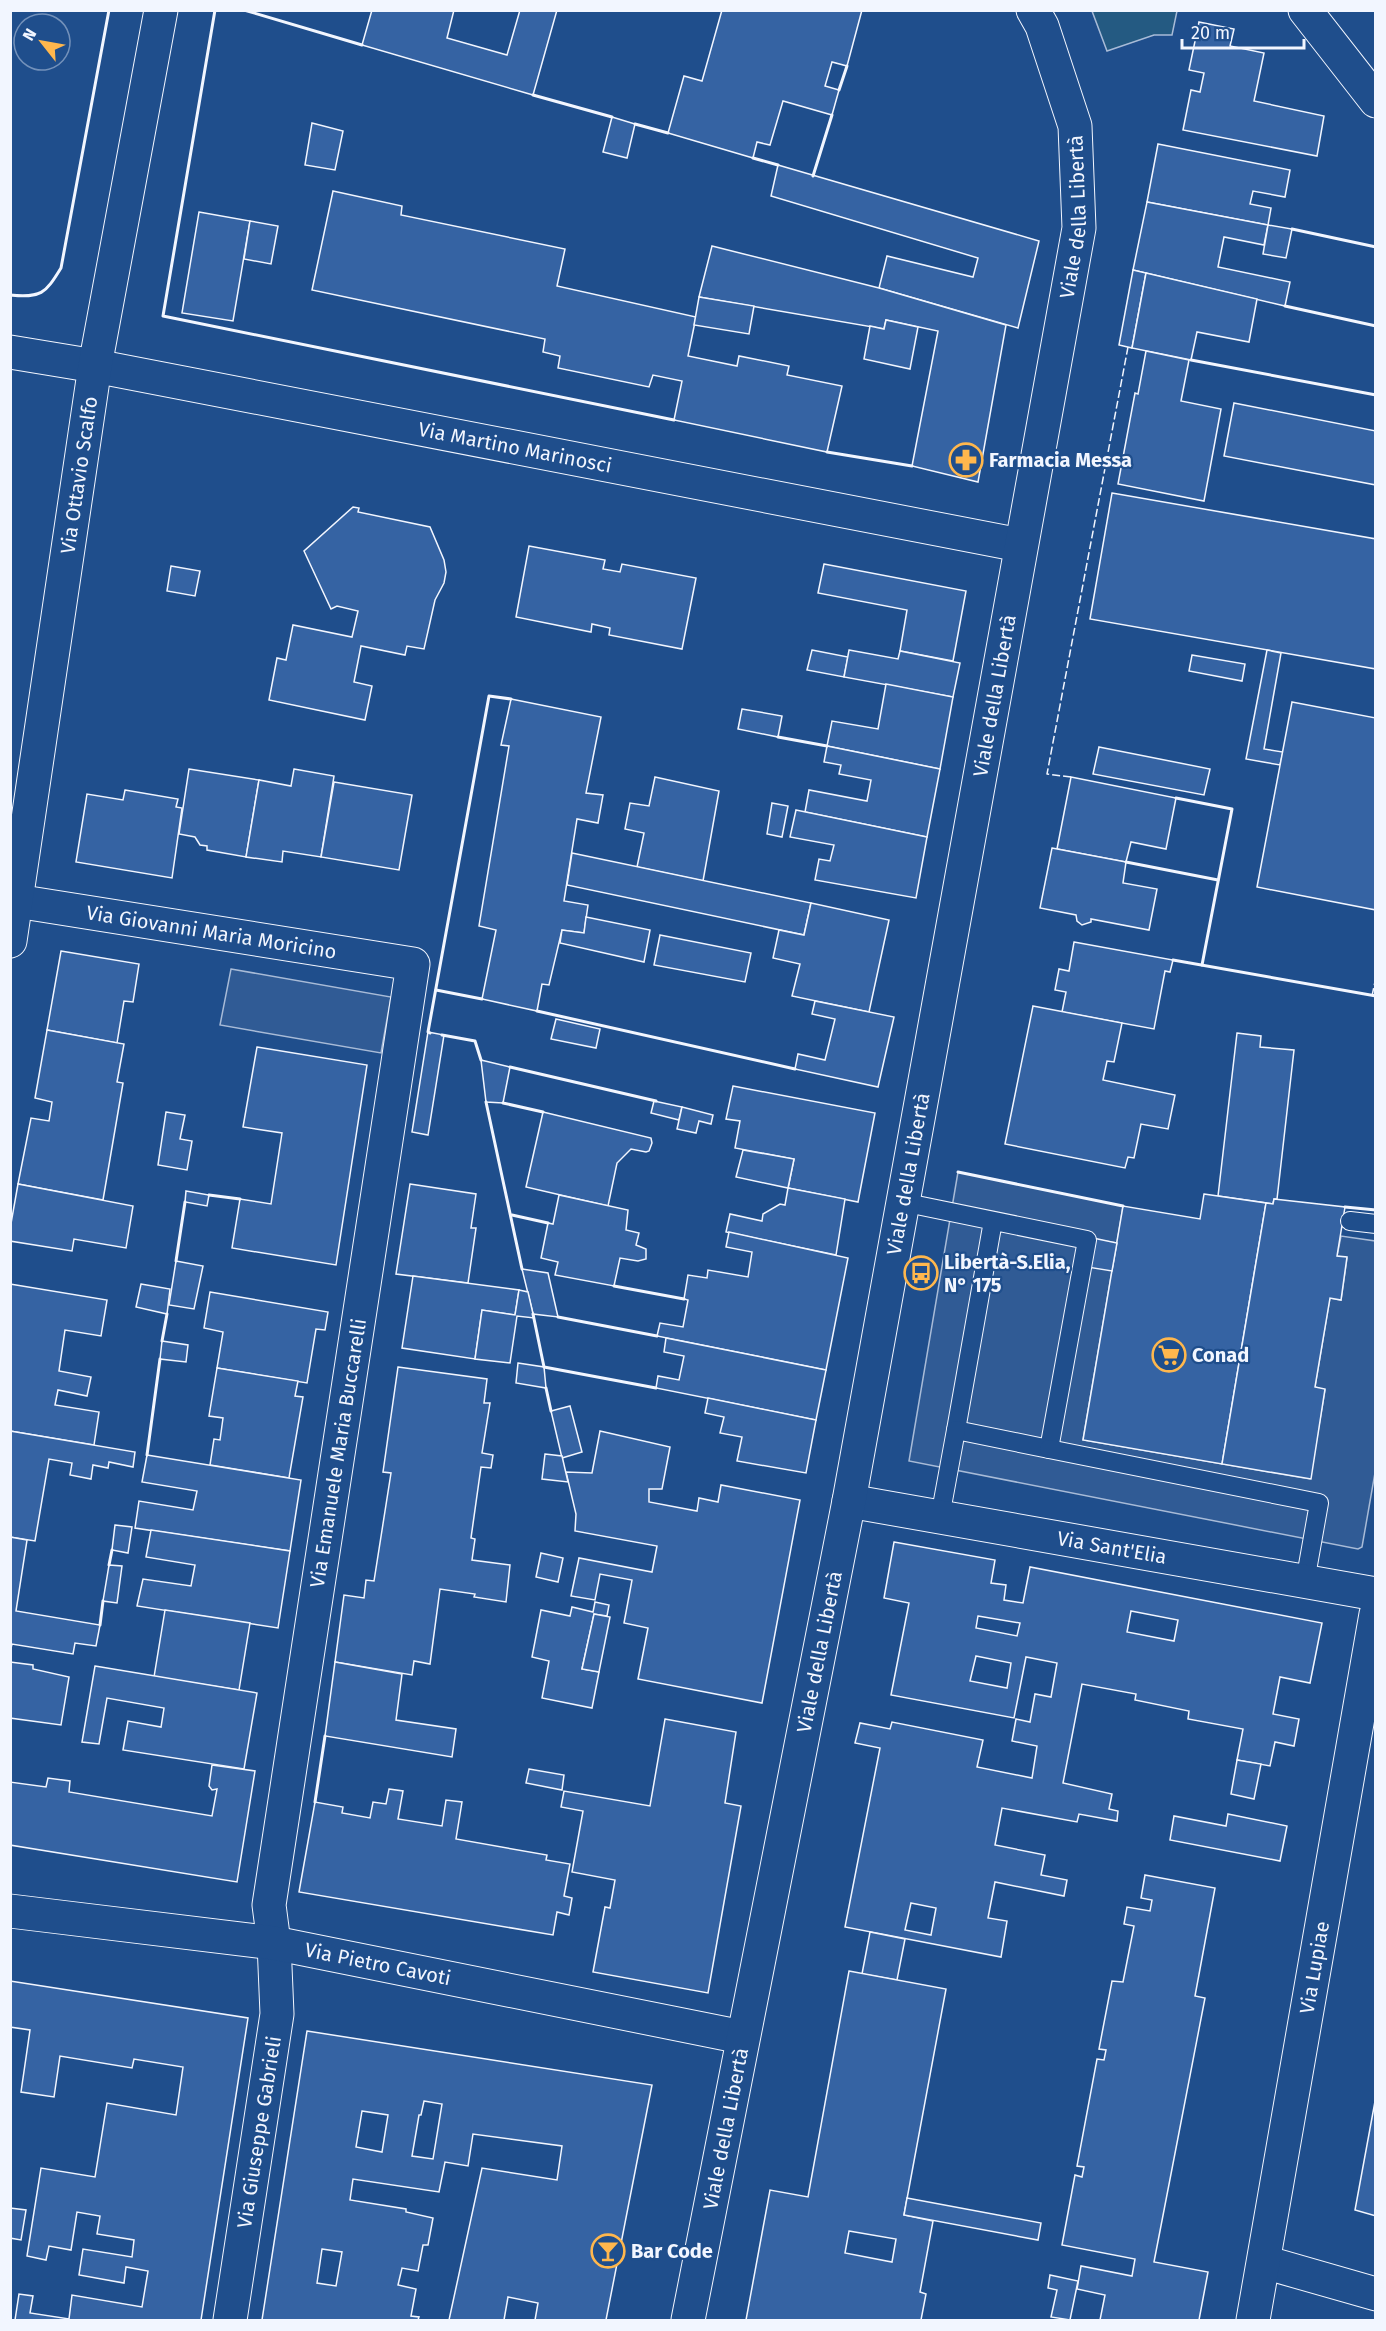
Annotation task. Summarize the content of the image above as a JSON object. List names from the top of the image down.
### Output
{
  "streets": {
    "street": [
      "Viale della Libertà",
      "Via Martino Marinosci",
      "Via Ottavio Scalfo",
      "Via Giovanni Maria Moricino",
      "Via Emanuele Maria Buccarelli",
      "Via Sant'Elia",
      "Via Pietro Cavoti",
      "Via Lupiae",
      "Via Giuseppe Gabrieli"
    ]
  },
  "crossings": [
    ["Viale della Libertà", "Via Martino Marinosci"],
    ["Viale della Libertà", "Via Sant'Elia"],
    ["Viale della Libertà", "Via Pietro Cavoti"],
    ["Via Martino Marinosci", "Via Ottavio Scalfo"],
    ["Via Ottavio Scalfo", "Via Giovanni Maria Moricino"],
    ["Via Giovanni Maria Moricino", "Via Emanuele Maria Buccarelli"],
    ["Via Emanuele Maria Buccarelli", "Via Pietro Cavoti"],
    ["Via Emanuele Maria Buccarelli", "Via Giuseppe Gabrieli"],
    ["Via Pietro Cavoti", "Via Giuseppe Gabrieli"]
  ],
  "places": {
    "pharmacy": ["Farmacia Messa"],
    "bus stop": ["Libertà-S.Elia, N° 175"],
    "supermarket": ["Conad"],
    "bar": ["Bar Code"]
  },
  "scale_bar": "20 m",
  "north": "top left"
}
